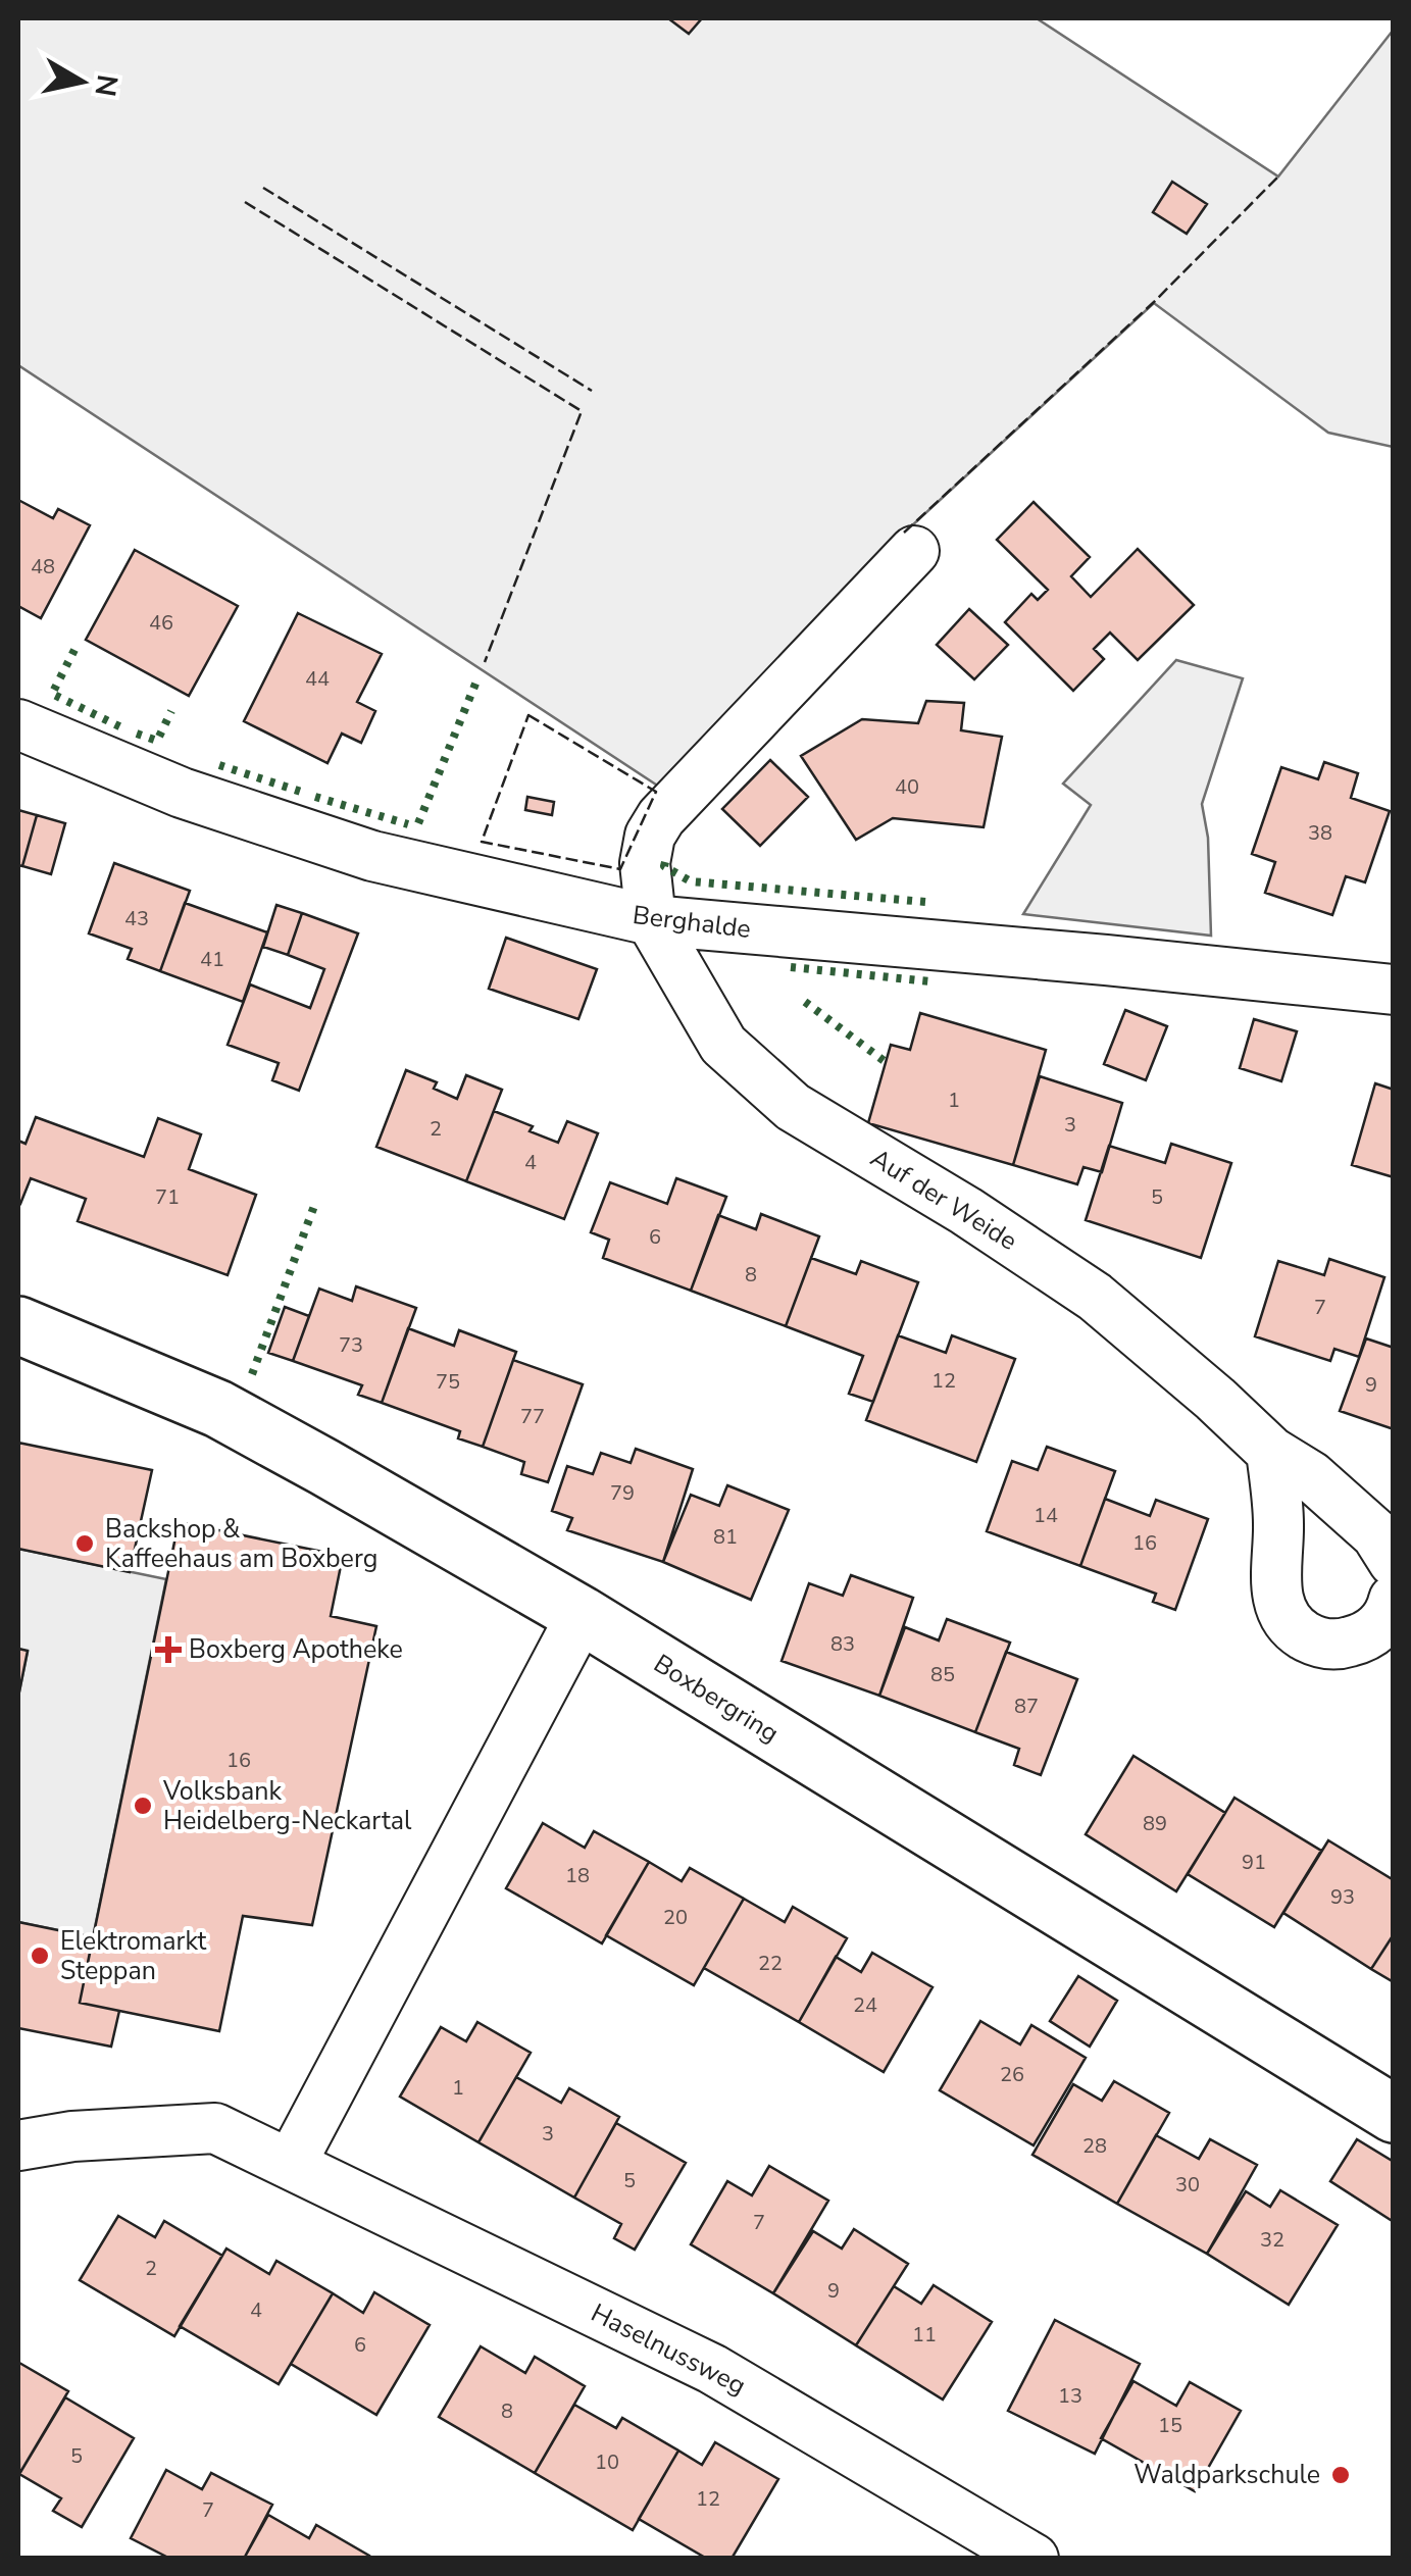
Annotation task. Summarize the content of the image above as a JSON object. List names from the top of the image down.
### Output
{
  "streets": {
    "street": [
      "Berghalde",
      "Auf der Weide",
      "Boxbergring",
      "Haselnussweg"
    ]
  },
  "crossings": [
    ["Berghalde", "Auf der Weide"]
  ],
  "places": {
    "other": [
      "Backshop & Kaffeehaus am Boxberg",
      "Volksbank Heidelberg-Neckartal",
      "Elektromarkt Steppan",
      "Waldparkschule"
    ],
    "health": ["Boxberg Apotheke"]
  },
  "house_numbers": [
    "48",
    "46",
    "44",
    "40",
    "38",
    "43",
    "41",
    "1",
    "3",
    "2",
    "4",
    "71",
    "5",
    "6",
    "8",
    "7",
    "73",
    "12",
    "75",
    "9",
    "77",
    "79",
    "14",
    "81",
    "16",
    "83",
    "85",
    "87",
    "16",
    "89",
    "91",
    "18",
    "93",
    "20",
    "22",
    "24",
    "26",
    "1",
    "3",
    "28",
    "5",
    "30",
    "7",
    "32",
    "2",
    "9",
    "4",
    "11",
    "6",
    "13",
    "8",
    "15",
    "5",
    "10",
    "12",
    "7"
  ],
  "north": "right"
}
